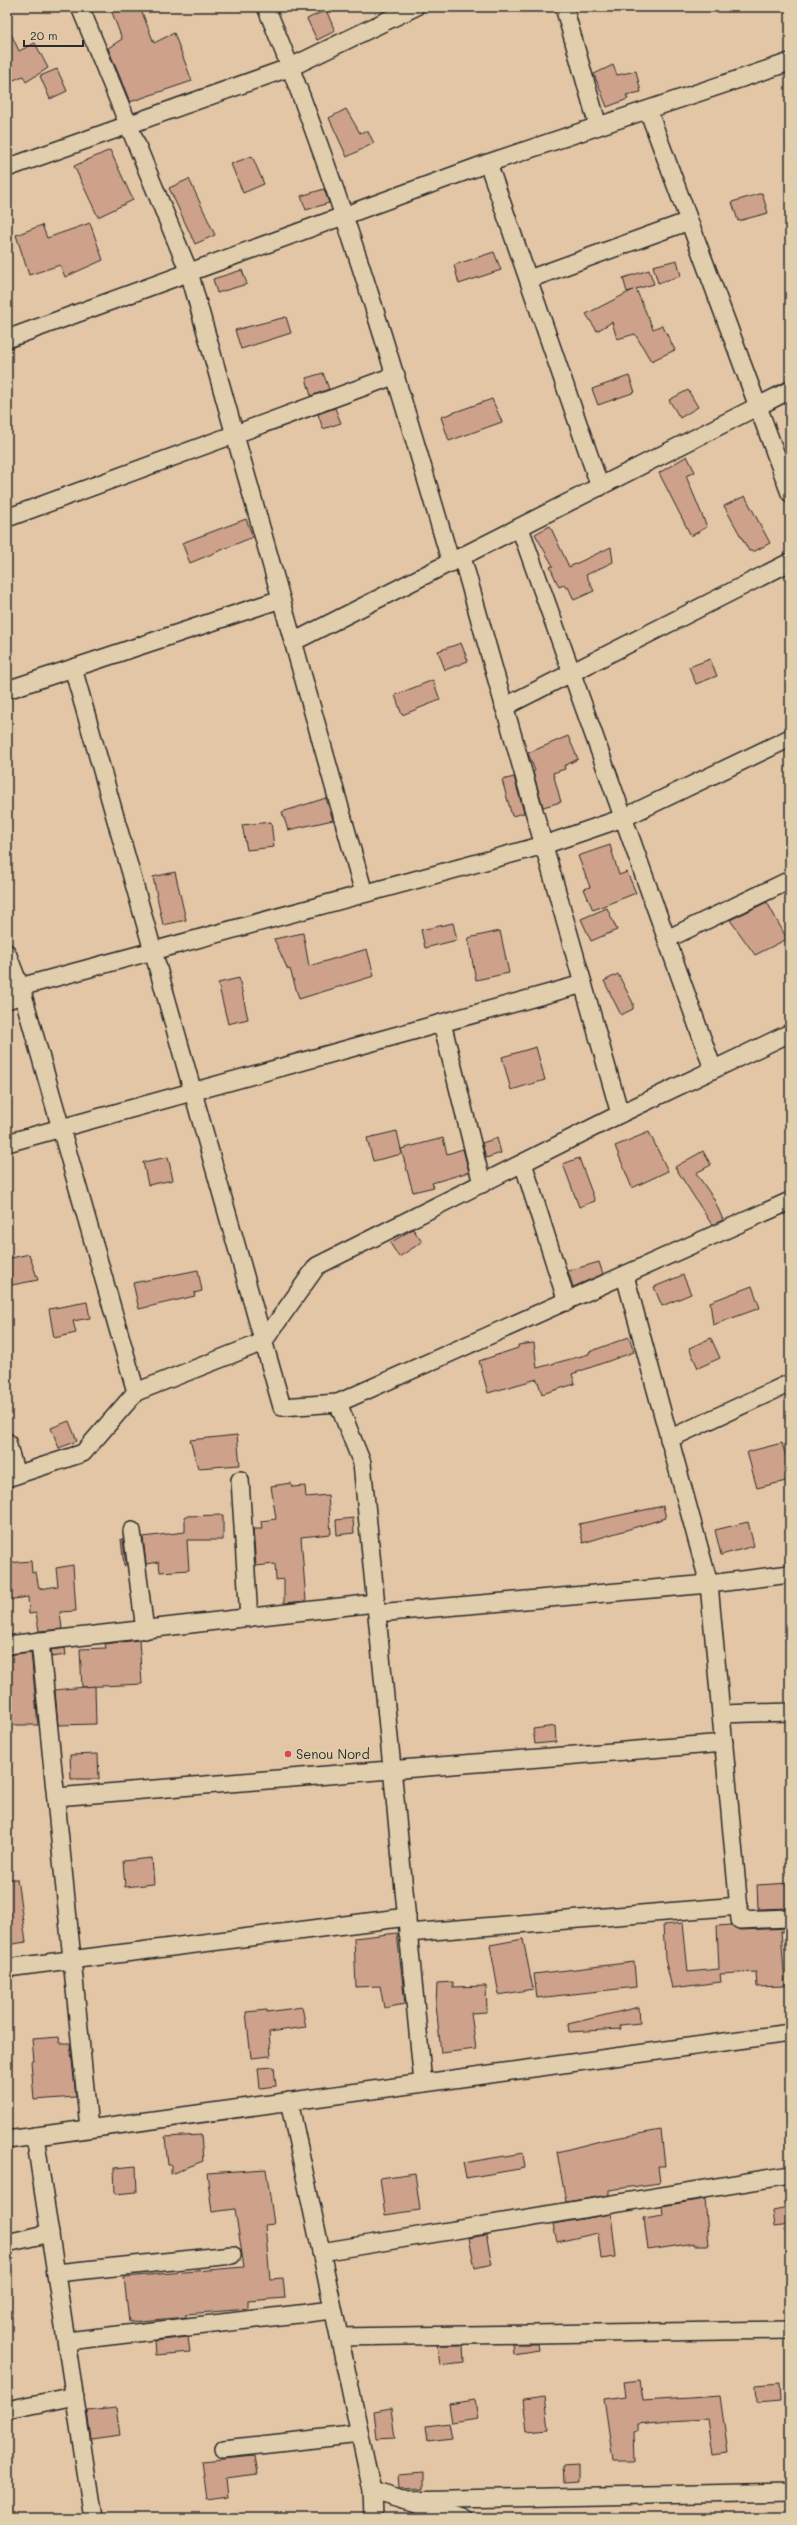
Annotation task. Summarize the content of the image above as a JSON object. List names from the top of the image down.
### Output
{
  "places": ["Senou Nord"],
  "scale_bar": "20 m"
}
